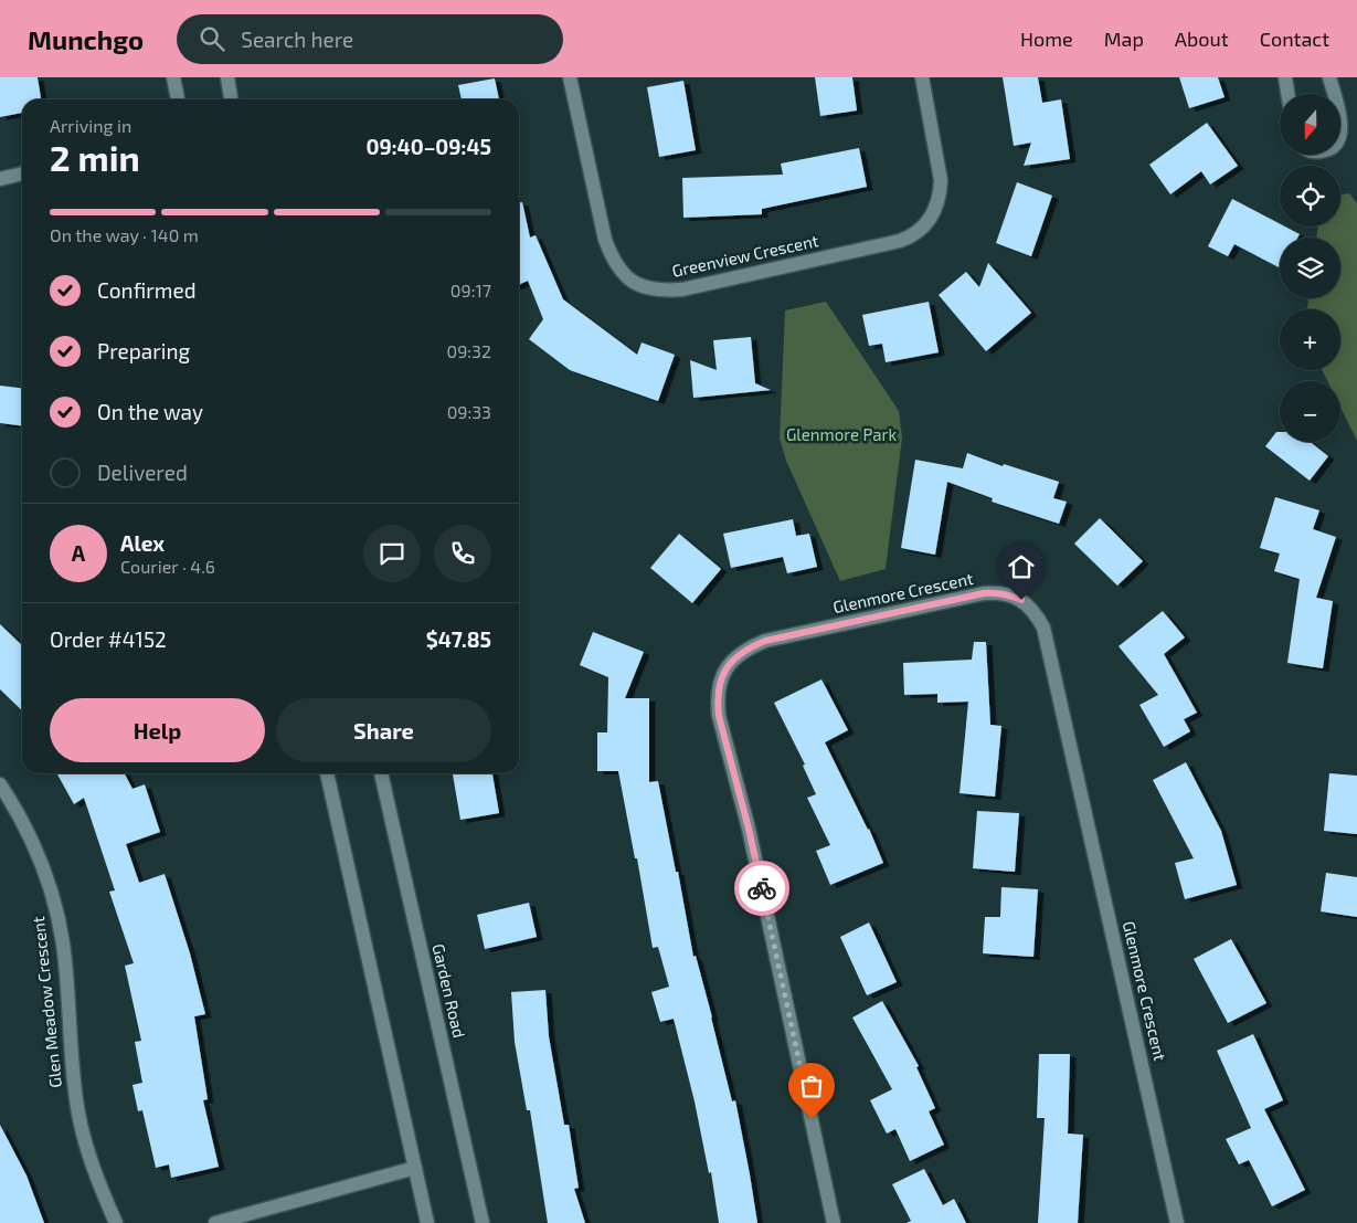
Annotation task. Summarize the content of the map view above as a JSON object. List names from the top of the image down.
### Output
{
  "streets": {
    "street": [
      "Greenview Crescent",
      "Glenmore Crescent",
      "Garden Road",
      "Glen Meadow Crescent"
    ]
  },
  "parks": ["Glenmore Park"],
  "north": "bottom",
  "page": {
    "header": "Munchgo",
    "search": "Search here",
    "nav": [
      "Home",
      "Map",
      "About",
      "Contact"
    ],
    "map_buttons": ["+", "−"],
    "heading": ["2 min", "Arriving in", "09:40–09:45"],
    "panel": [
      "Alex",
      "Courier · 4.6",
      "Order #4152",
      "$47.85"
    ],
    "bar": "On the way · 140 m",
    "list": [
      ["Confirmed", "09:17"],
      ["Preparing", "09:32"],
      ["On the way", "09:33"],
      "Delivered"
    ],
    "round": "A",
    "buttons": ["Help", "Share"]
  }
}
